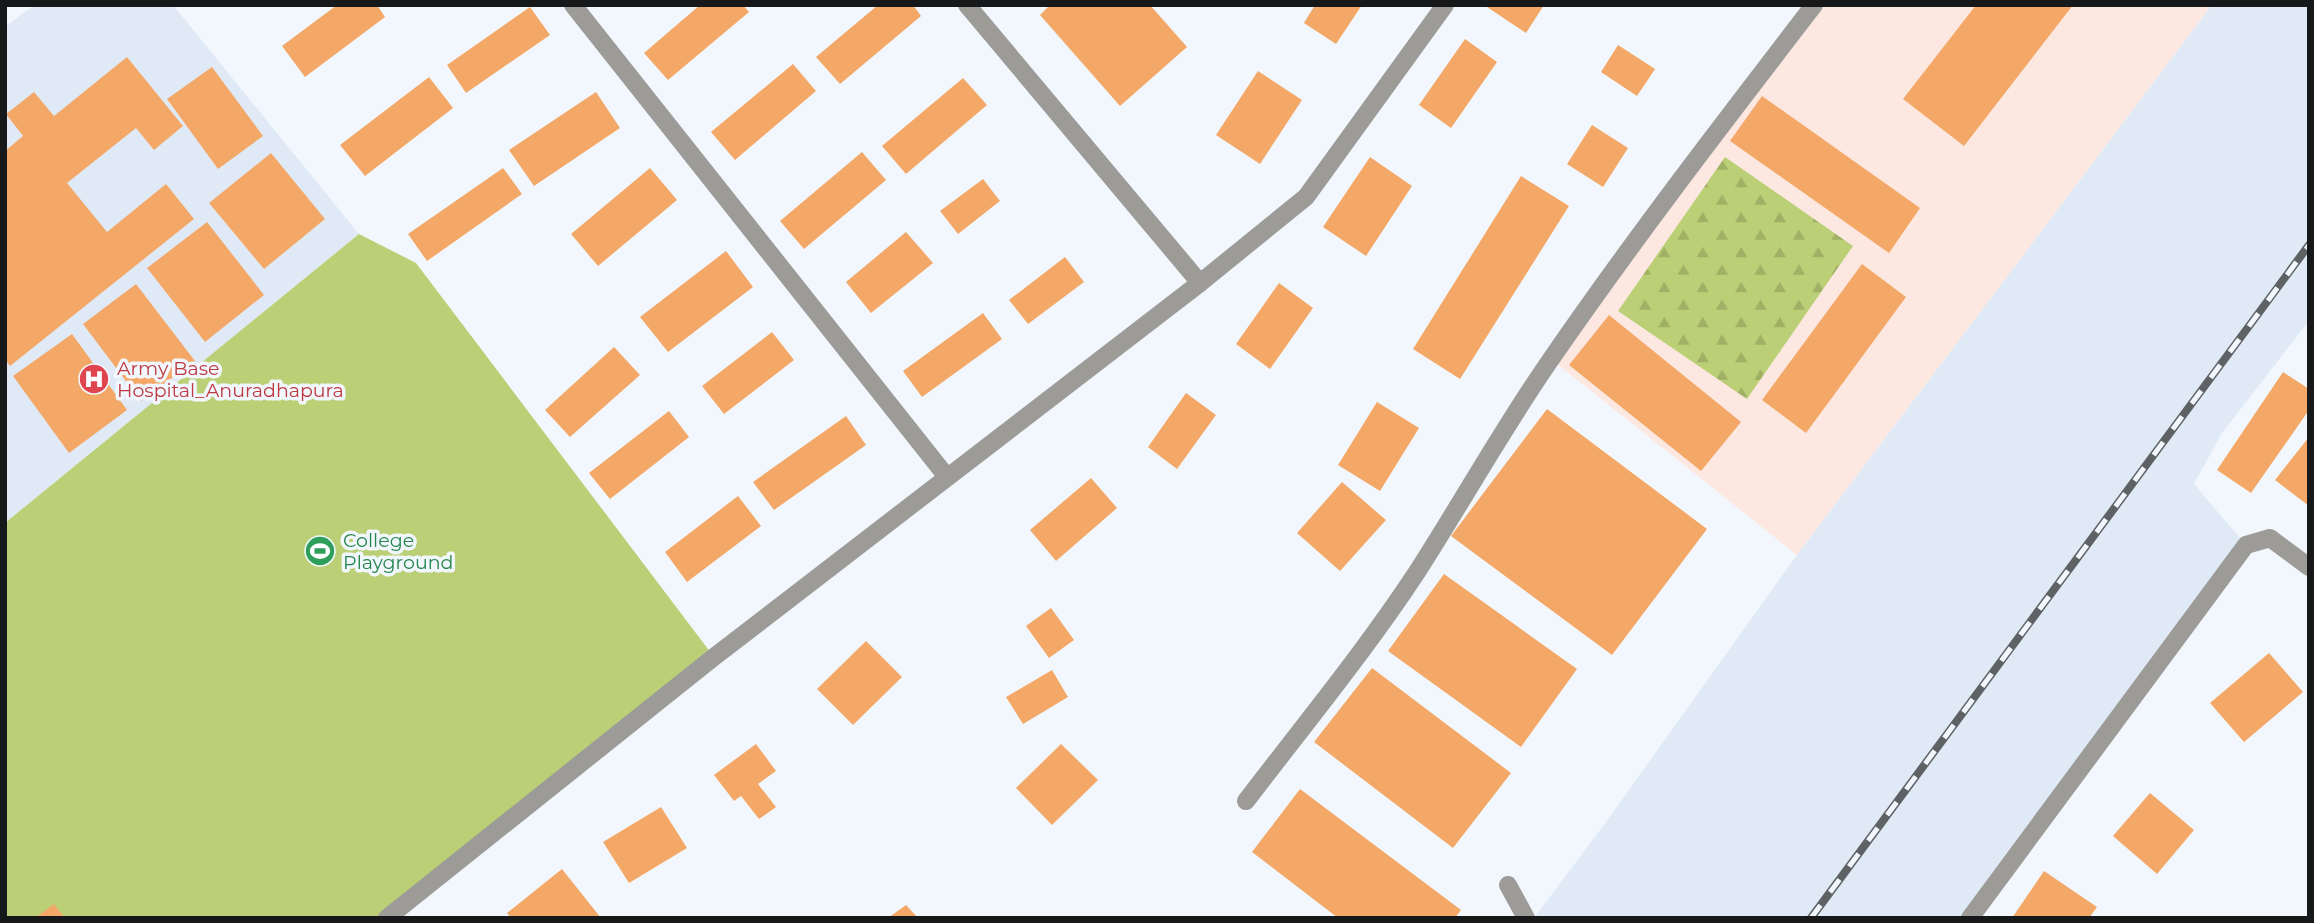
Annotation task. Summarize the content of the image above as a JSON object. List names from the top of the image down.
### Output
{
  "places": {
    "hospital": ["Army Base Hospital_Anuradhapura"],
    "sports": ["College Playground"]
  }
}
